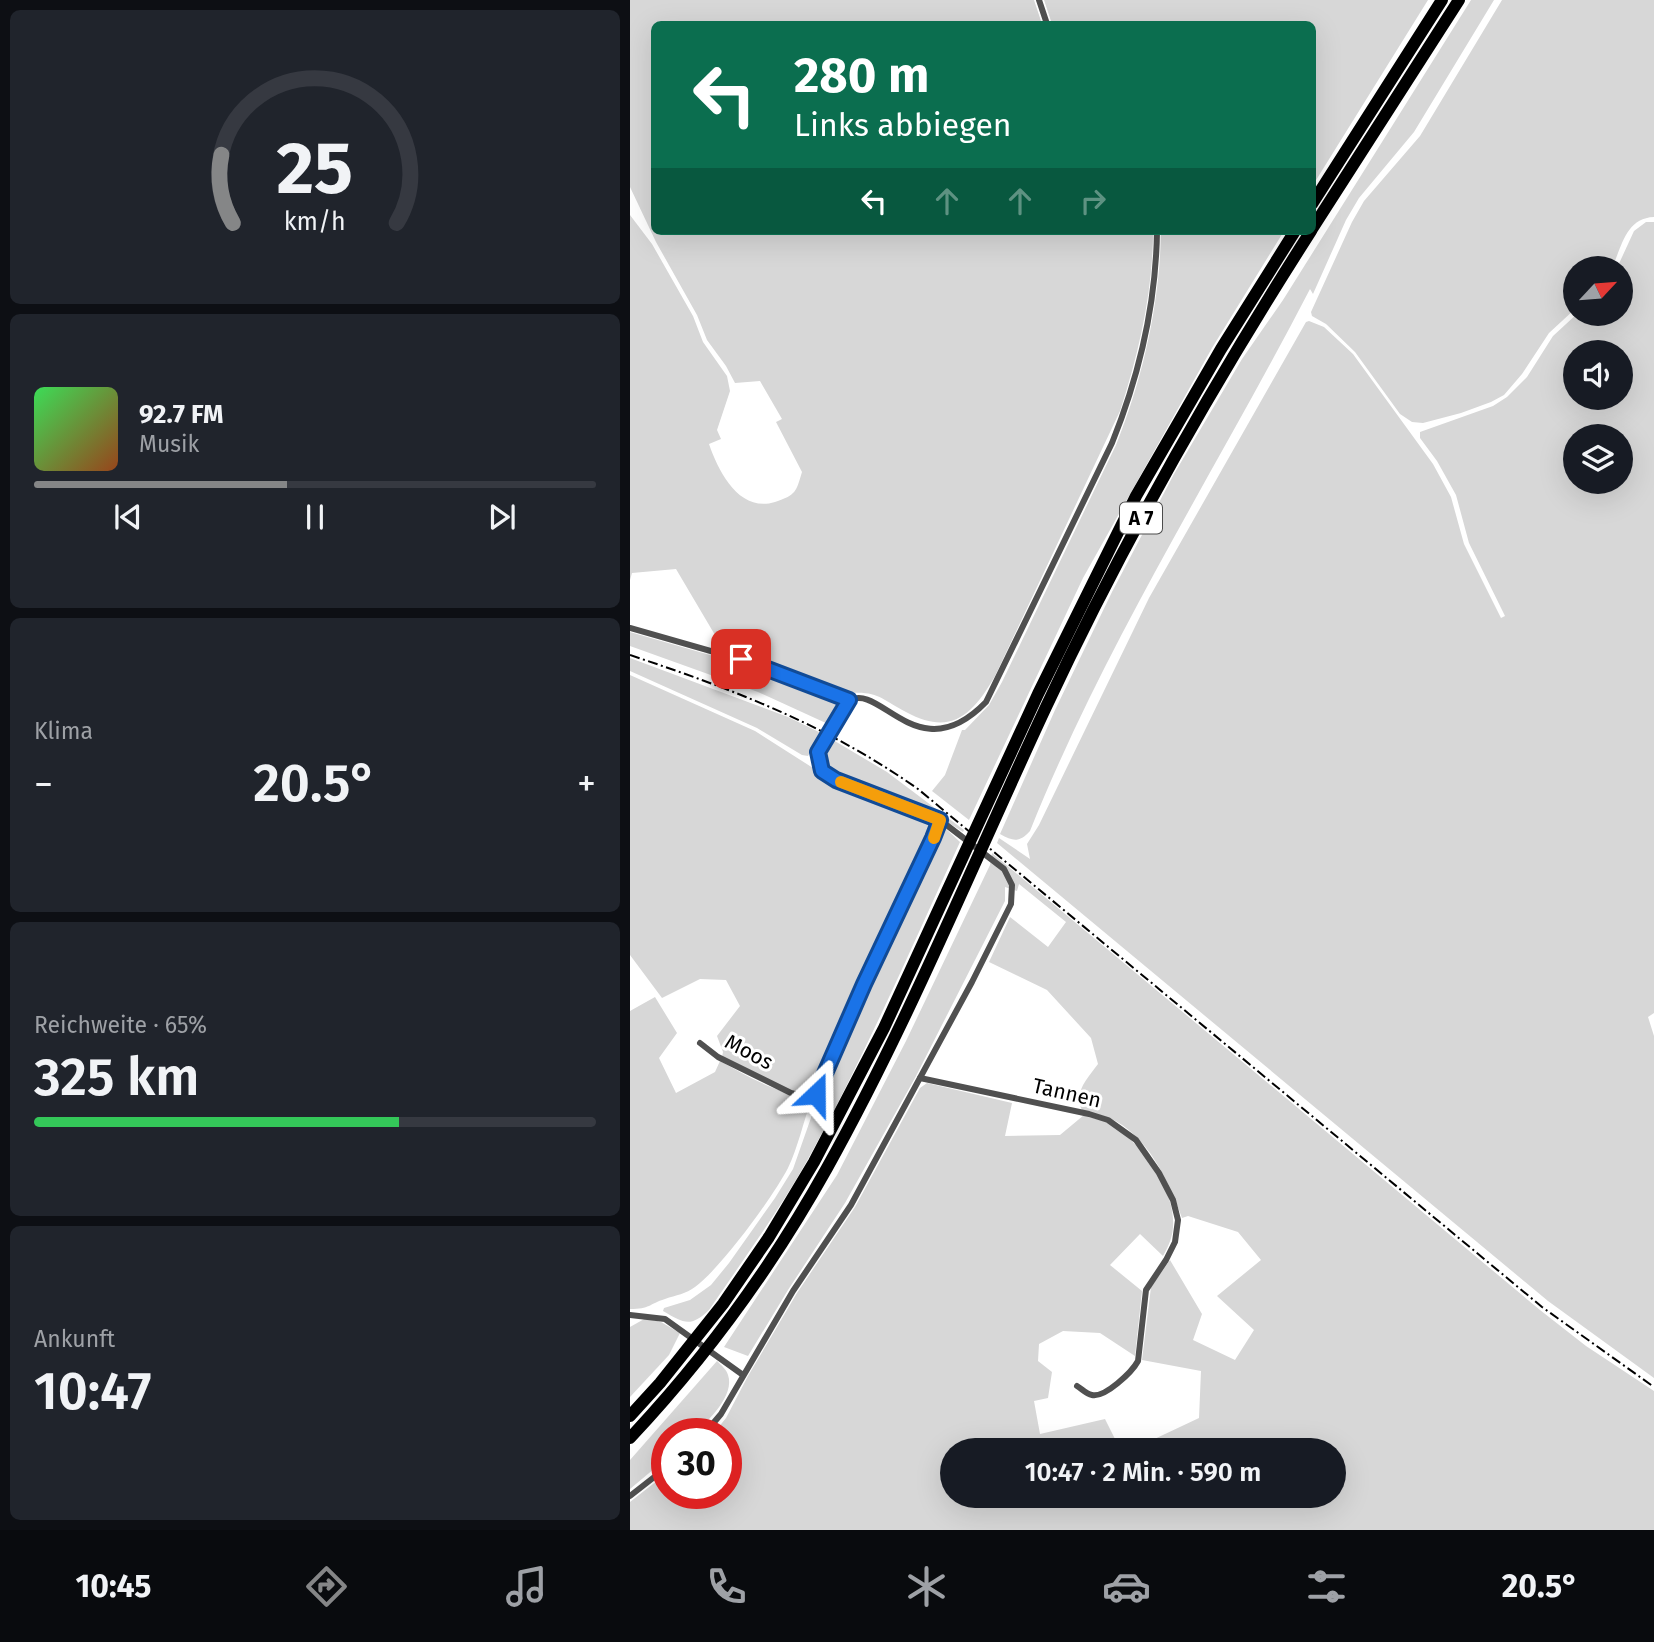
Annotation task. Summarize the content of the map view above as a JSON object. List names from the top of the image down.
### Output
{
  "streets": {
    "highway": ["A 7"],
    "street": ["Moos", "Tannen"]
  },
  "north": "top right",
  "page": {
    "turn": ["280 m", "Links abbiegen"],
    "song": ["92.7 FM", "Musik"],
    "tile": [
      "Klima",
      ["Reichweite · 65%", "325 km"],
      ["Ankunft", "10:47"]
    ],
    "heat": ["−", "20.5°", "+"],
    "limit": "30",
    "trip": "10:47 · 2 Min. · 590 m",
    "tabs": ["10:45", "20.5°"],
    "gauge": ["25", "km/h"]
  }
}
